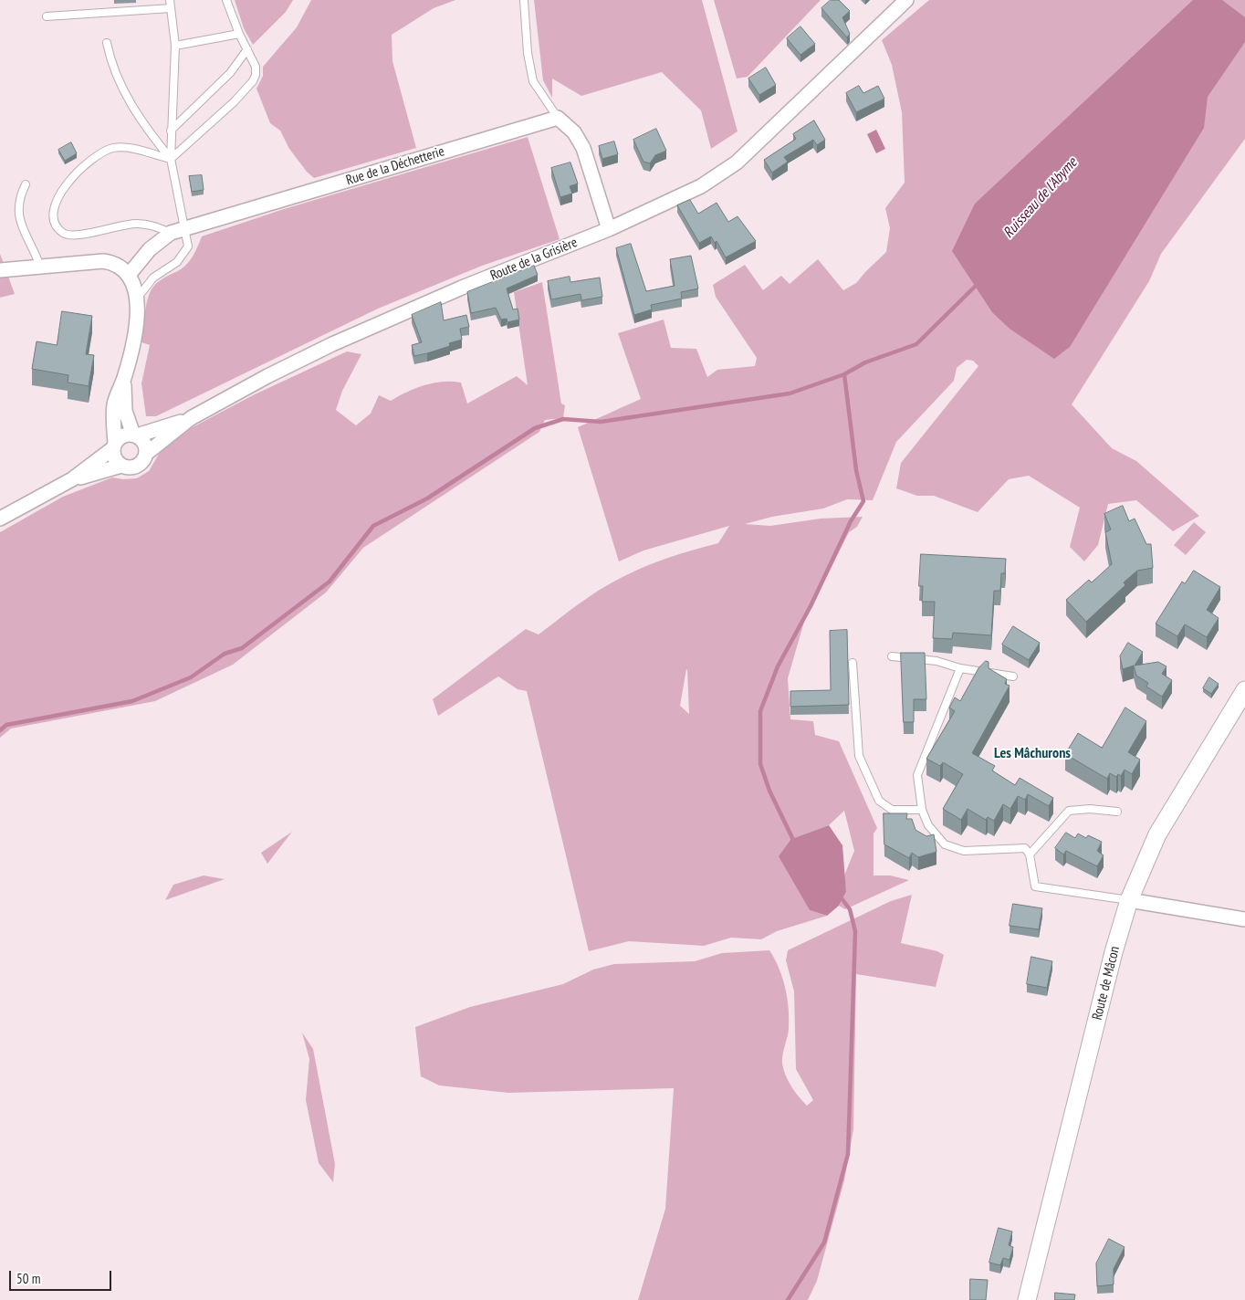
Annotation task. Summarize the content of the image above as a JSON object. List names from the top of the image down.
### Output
{
  "streets": {
    "street": ["Rue de la Déchetterie", "Route de la Grisière", "Route de Mâcon"]
  },
  "districts": ["Les Mâchurons"],
  "water": ["Ruisseau de l'Abyme"],
  "scale_bar": "50 m"
}
